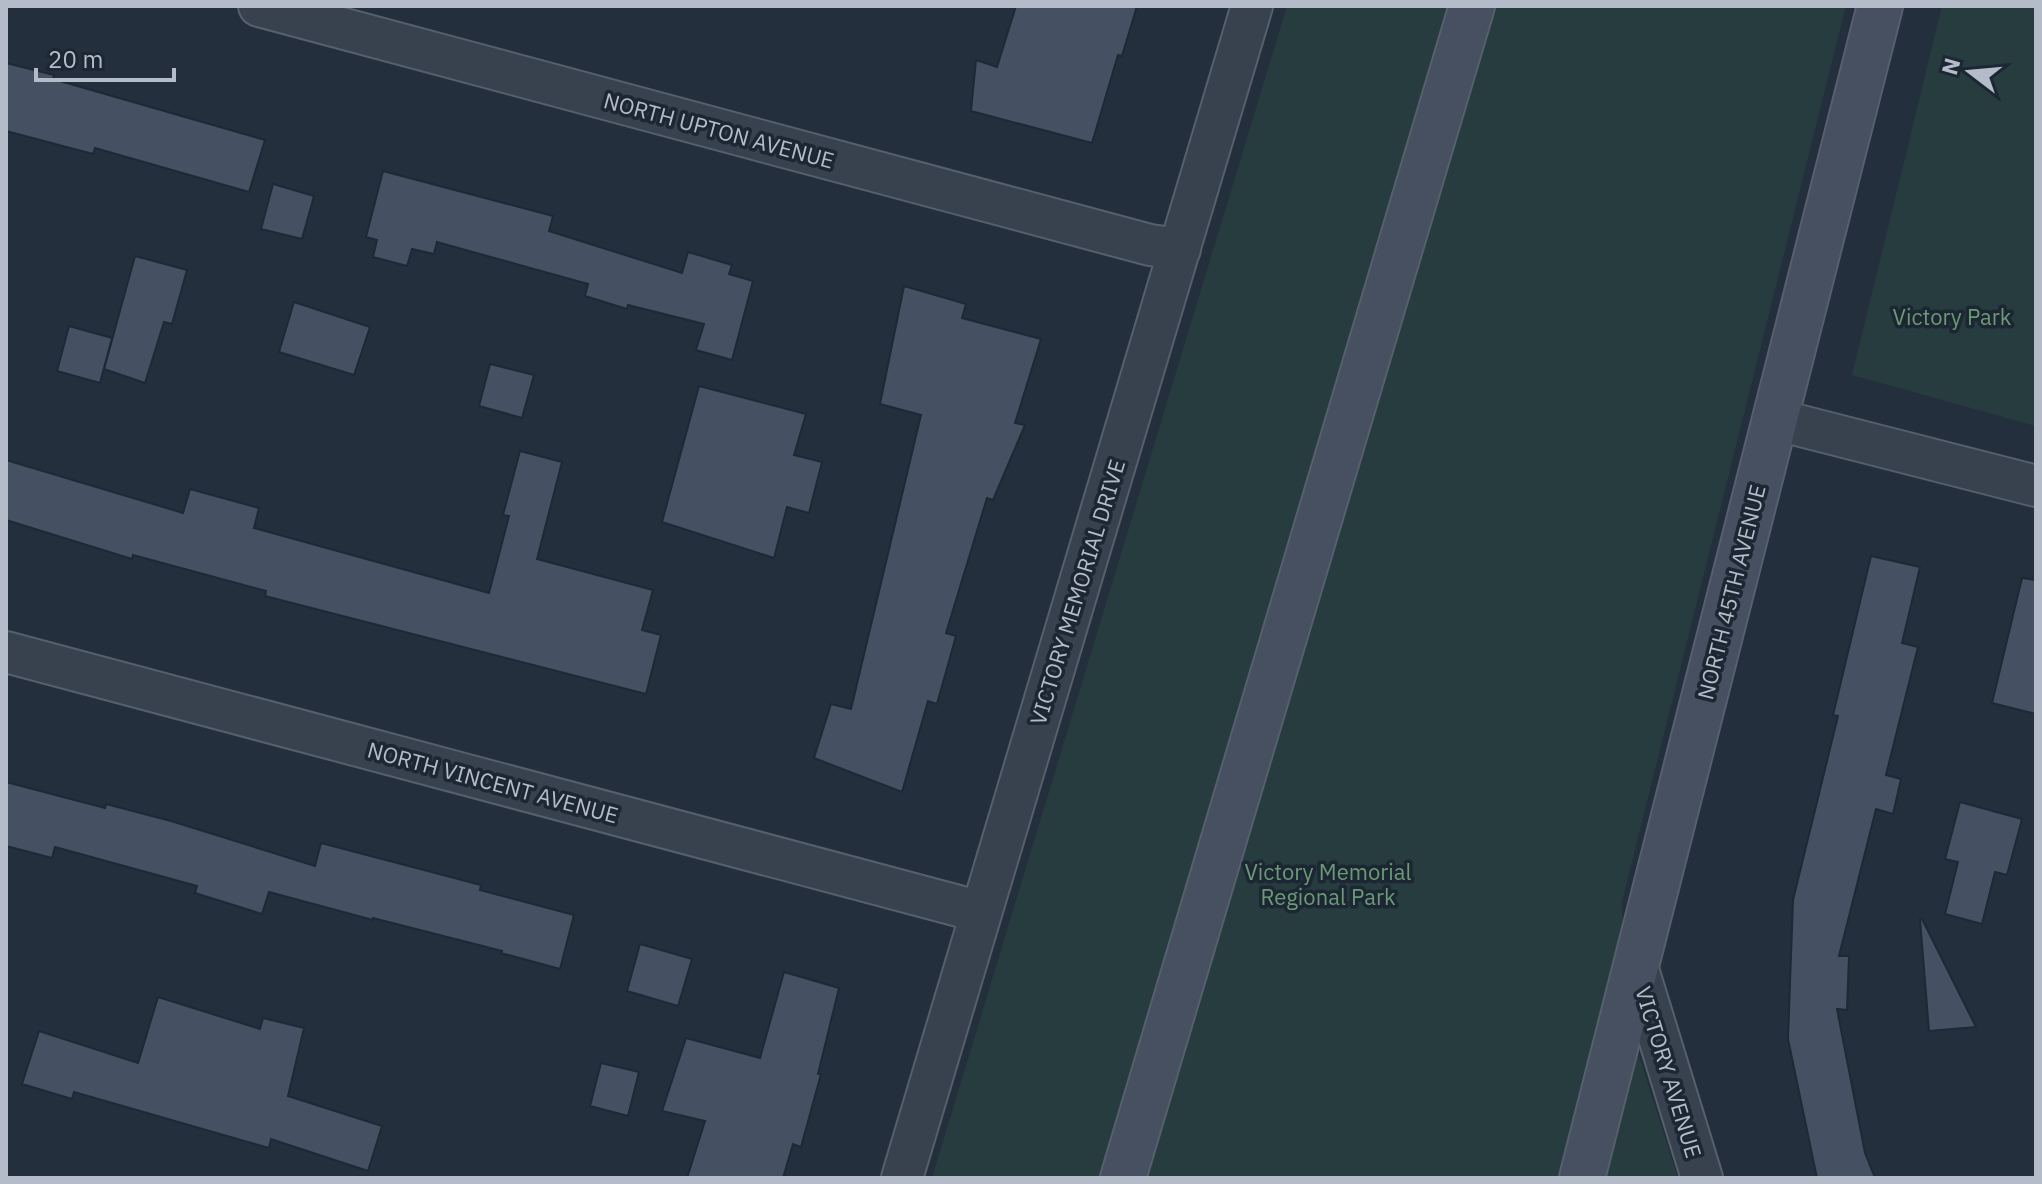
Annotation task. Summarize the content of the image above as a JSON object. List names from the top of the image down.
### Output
{
  "streets": {
    "street": [
      "NORTH UPTON AVENUE",
      "VICTORY MEMORIAL DRIVE",
      "NORTH 45TH AVENUE",
      "NORTH VINCENT AVENUE",
      "VICTORY AVENUE"
    ]
  },
  "crossings": [
    ["NORTH UPTON AVENUE", "VICTORY MEMORIAL DRIVE"],
    ["VICTORY MEMORIAL DRIVE", "NORTH VINCENT AVENUE"],
    ["NORTH 45TH AVENUE", "VICTORY AVENUE"]
  ],
  "parks": ["Victory Park", "Victory Memorial Regional Park"],
  "scale_bar": "20 m",
  "north": "left"
}
